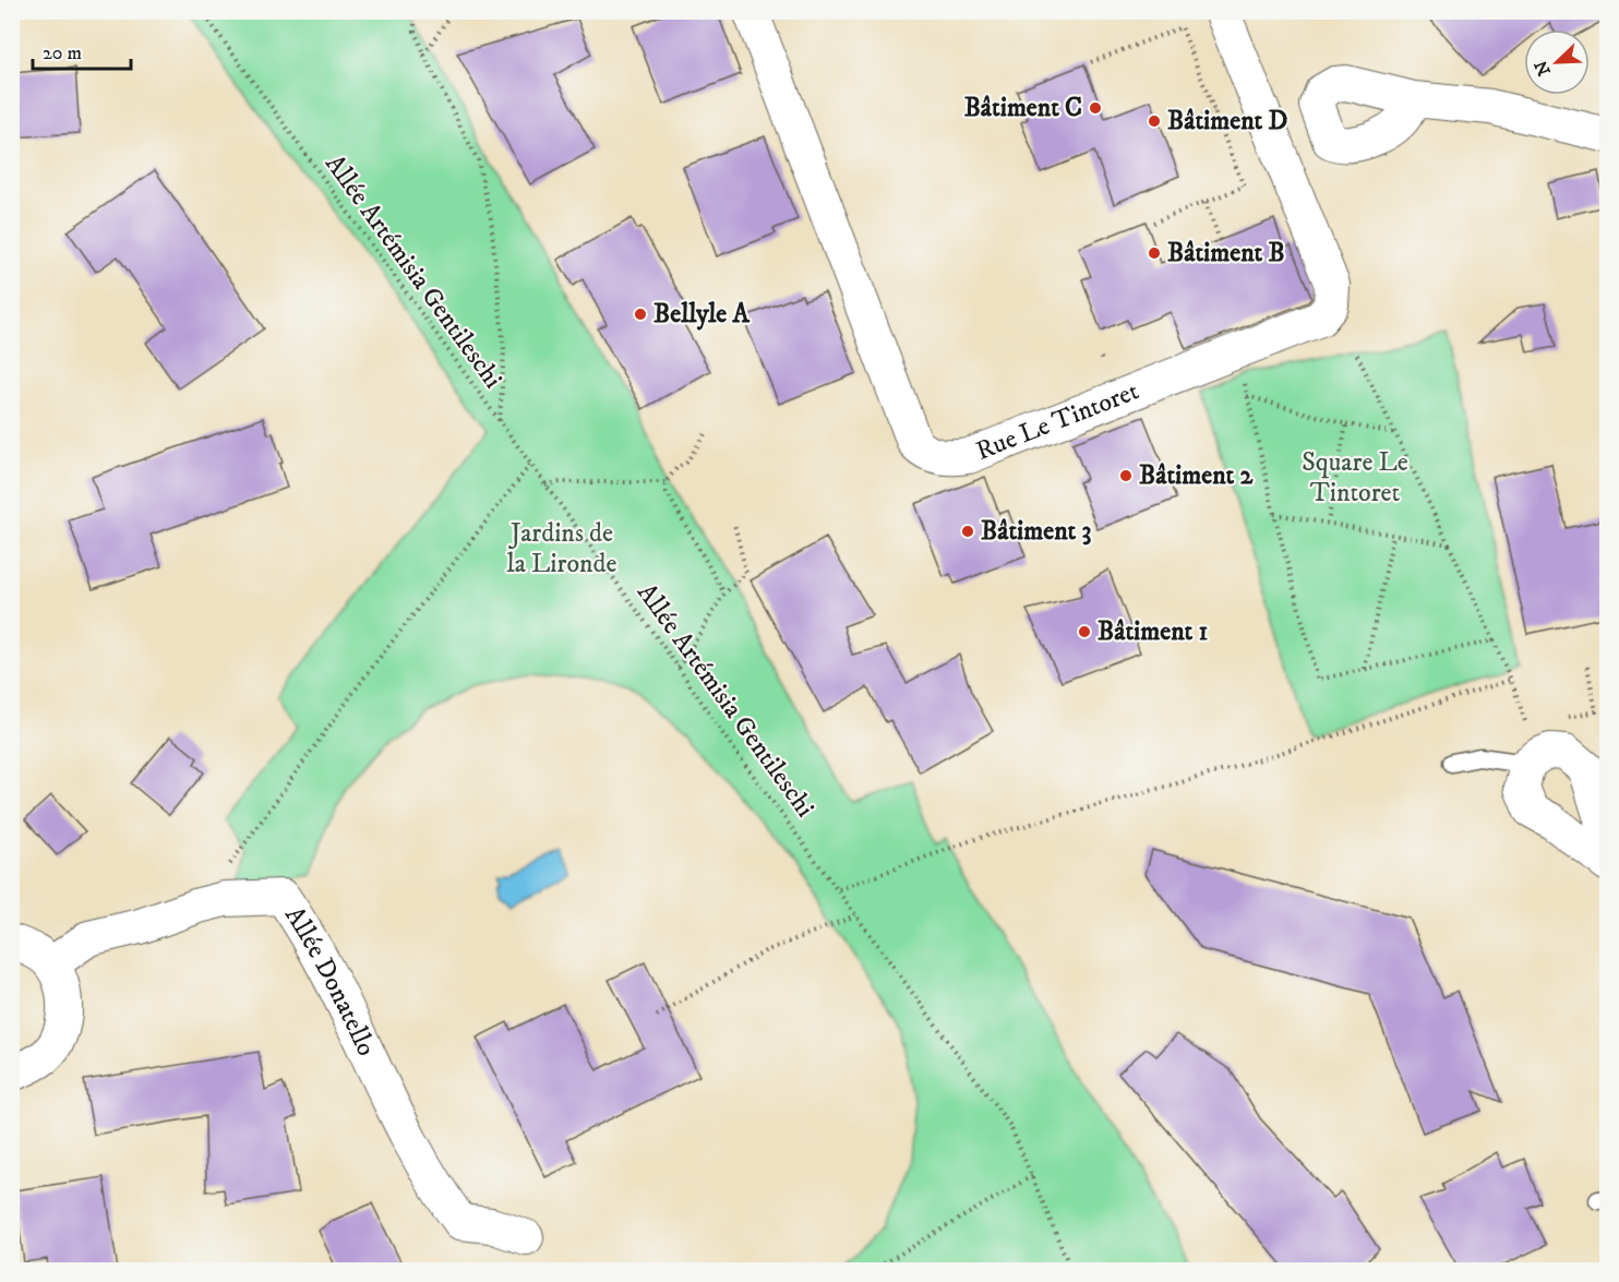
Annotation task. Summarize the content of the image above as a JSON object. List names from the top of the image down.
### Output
{
  "streets": {
    "street": ["Rue Le Tintoret", "Allée Donatello"],
    "path": ["Allée Artémisia Gentileschi"]
  },
  "parks": ["Square Le Tintoret", "Jardins de la Lironde"],
  "places": [
    "Bâtiment C",
    "Bâtiment D",
    "Bâtiment B",
    "Bellyle A",
    "Bâtiment 2",
    "Bâtiment 3",
    "Bâtiment 1"
  ],
  "scale_bar": "20 m",
  "north": "bottom left"
}
